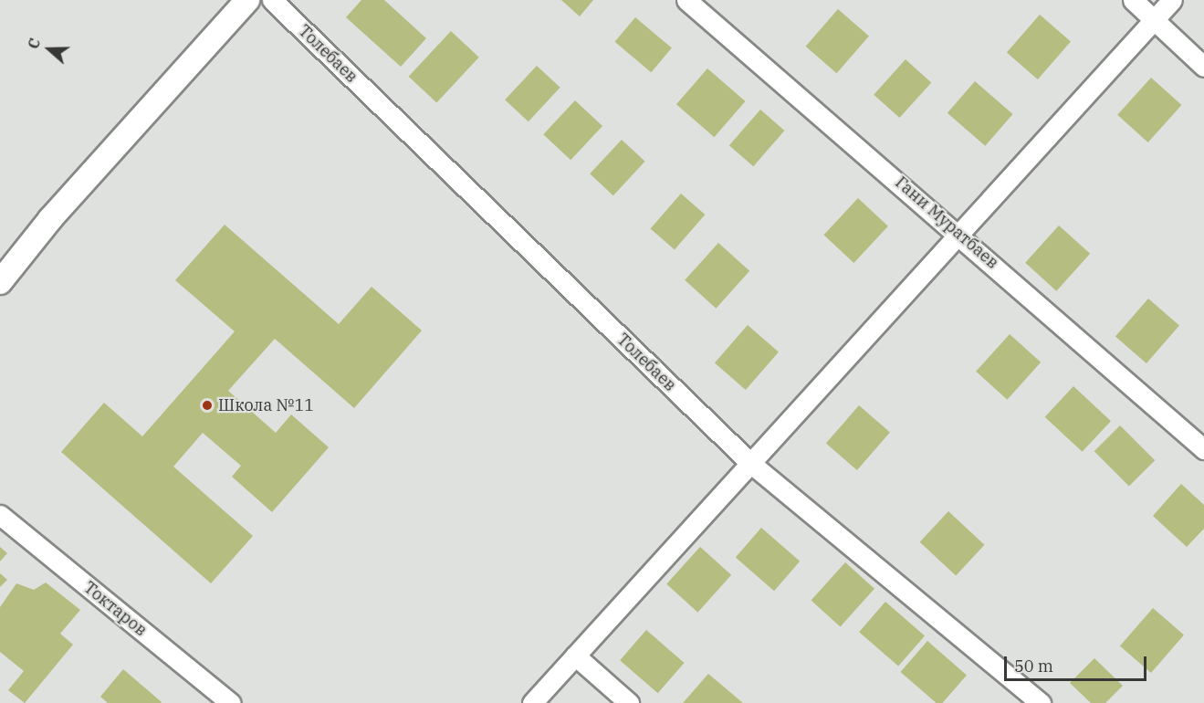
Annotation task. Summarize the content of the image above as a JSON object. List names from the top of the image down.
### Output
{
  "streets": {
    "street": ["Толебаев", "Гани Муратбаев", "Токтаров"]
  },
  "places": ["Школа №11"],
  "scale_bar": "50 m",
  "north": "left"
}
